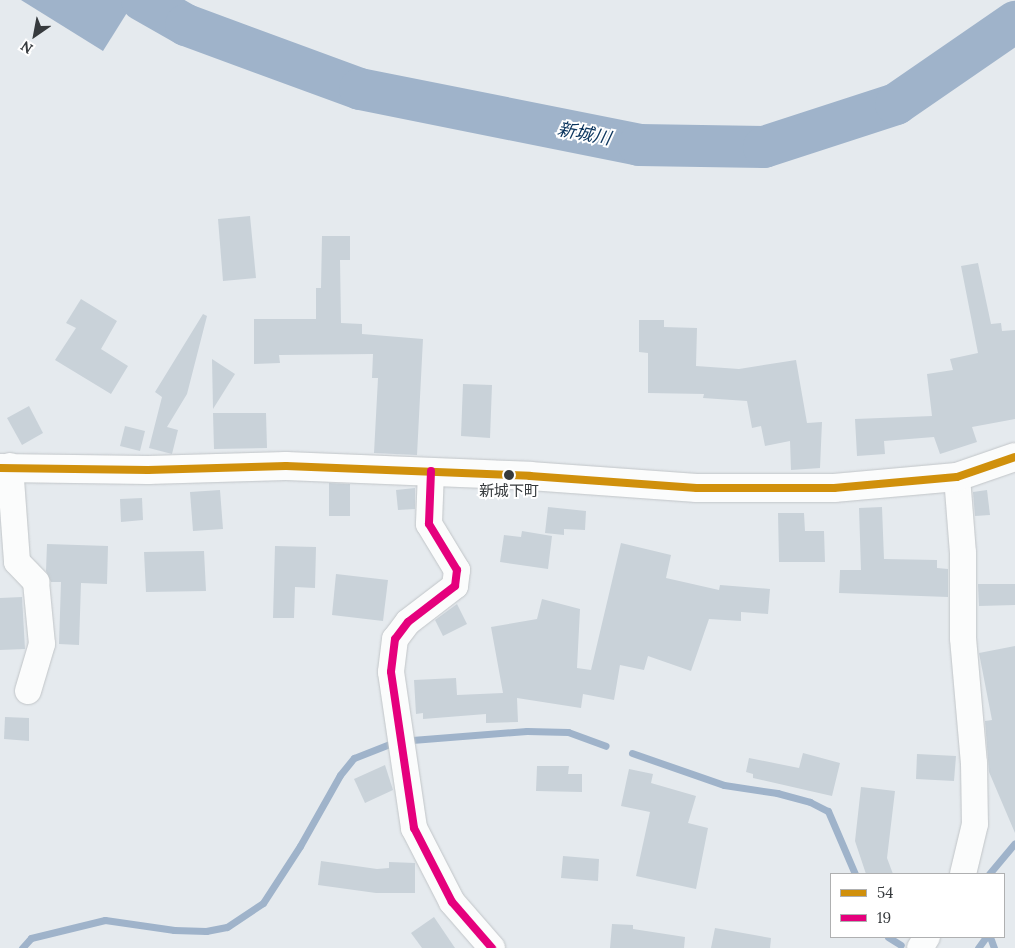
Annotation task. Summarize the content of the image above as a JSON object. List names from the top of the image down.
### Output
{
  "water": ["新城川"],
  "places": ["新城下町"],
  "lines": ["transit line 54", "transit line 19"],
  "legend": ["54", "19"],
  "north": "bottom left"
}
